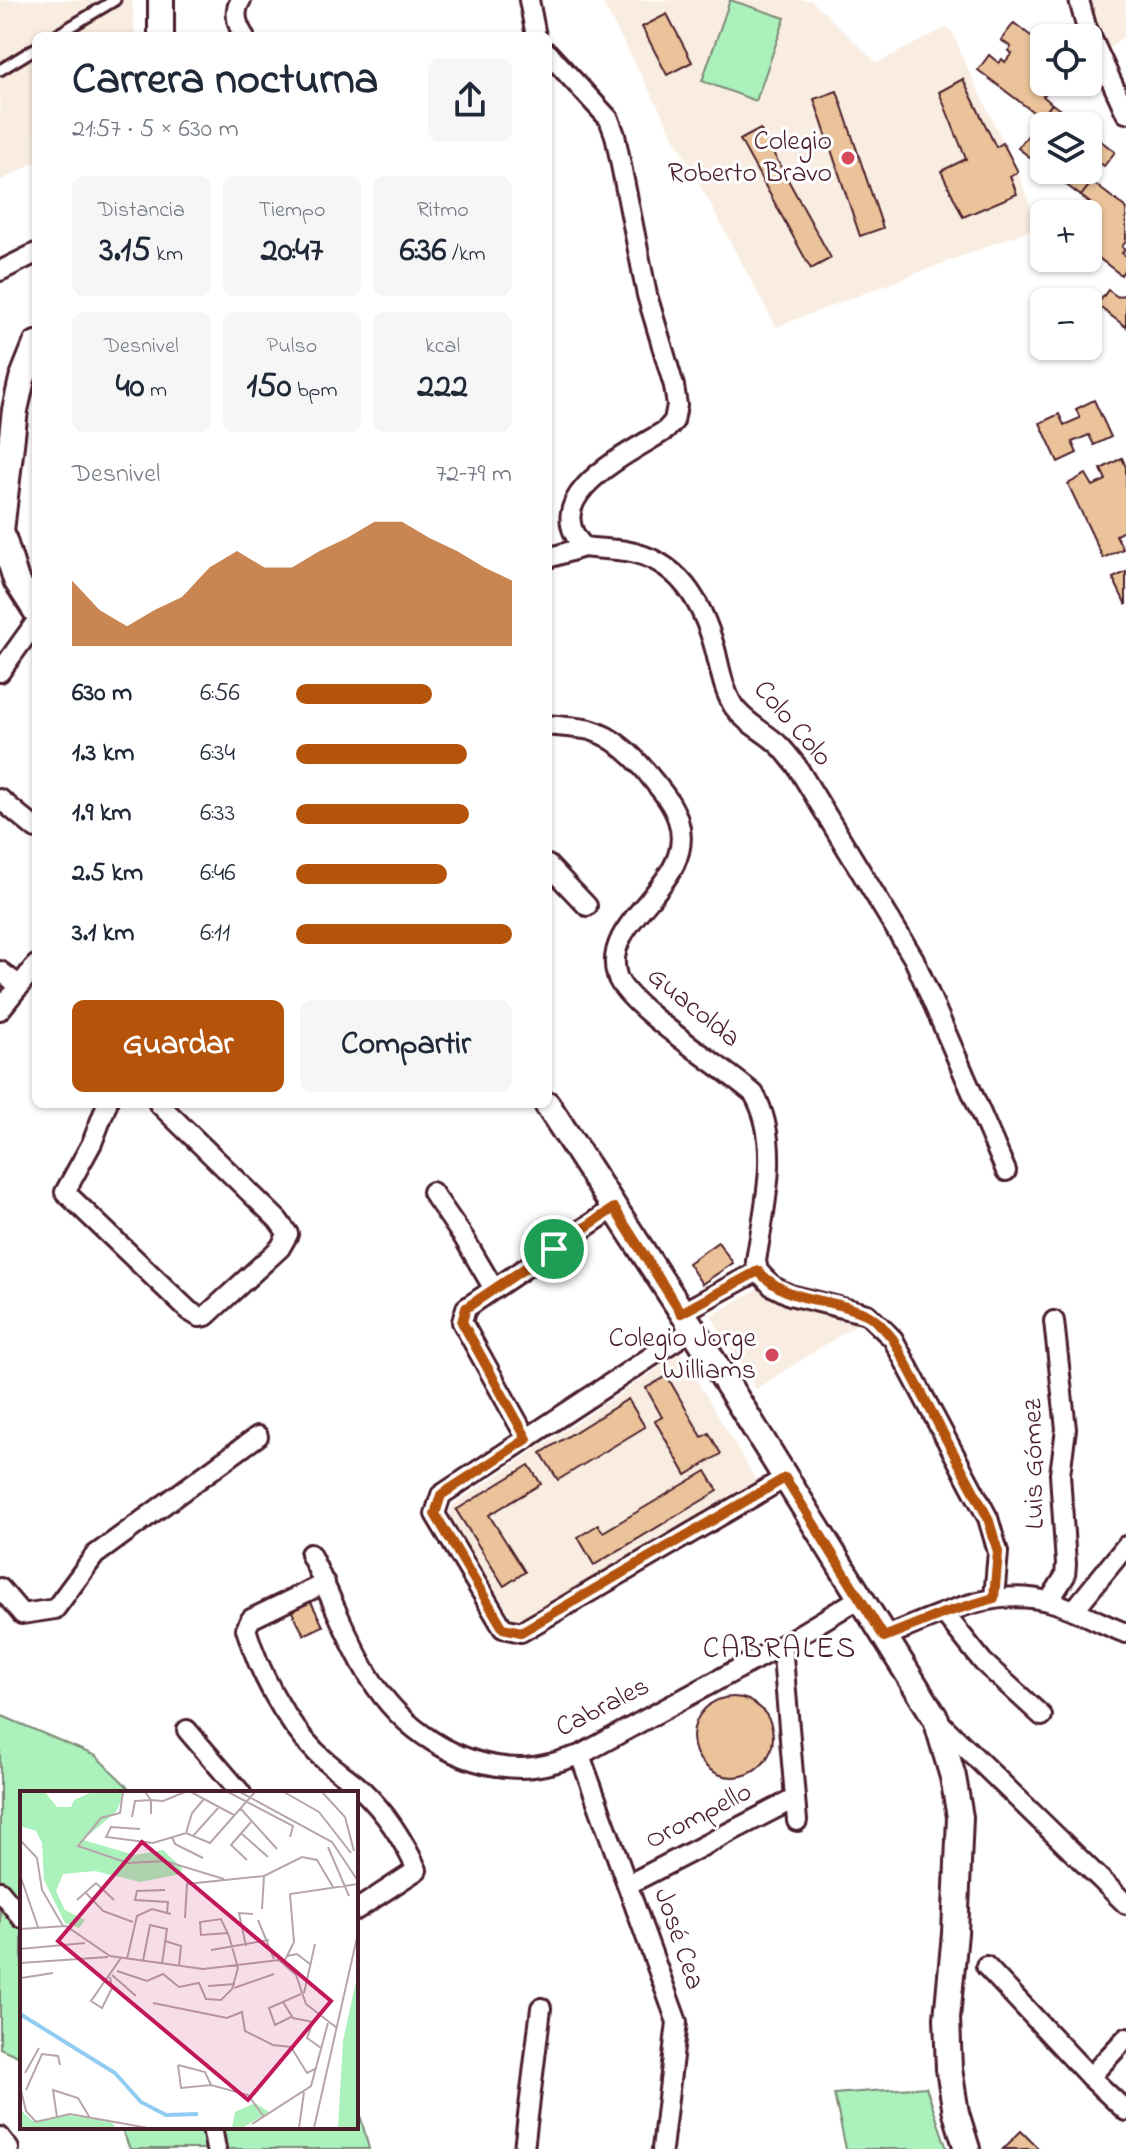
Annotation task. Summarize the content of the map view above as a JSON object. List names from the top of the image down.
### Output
{
  "streets": {
    "street": [
      "Colo Colo",
      "Guacolda",
      "Luis Gómez",
      "Cabrales",
      "Orompello",
      "José Cea"
    ]
  },
  "crossings": [
    ["Cabrales", "Orompello"],
    ["Cabrales", "José Cea"],
    ["Orompello", "José Cea"]
  ],
  "districts": ["CABRALES"],
  "places": ["Colegio Roberto Bravo", "Colegio Jorge Williams"],
  "page": {
    "map_buttons": ["+", "−"],
    "heading": ["Carrera nocturna", "21:57 · 5 × 630 m"],
    "stats": [
      ["Distancia", "3.15 km"],
      ["Tiempo", "20:47"],
      ["Ritmo", "6:36 /km"],
      ["Desnivel", "40 m"],
      ["Pulso", "150 bpm"],
      ["kcal", "222"]
    ],
    "chart": ["Desnivel", "72–79 m"],
    "list": [
      {
        "name": "630 m",
        "note": "6:56"
      },
      {
        "name": "1.3 km",
        "note": "6:34"
      },
      {
        "name": "1.9 km",
        "note": "6:33"
      },
      {
        "name": "2.5 km",
        "note": "6:46"
      },
      {
        "name": "3.1 km",
        "note": "6:11"
      }
    ],
    "buttons": ["Guardar", "Compartir"]
  }
}
